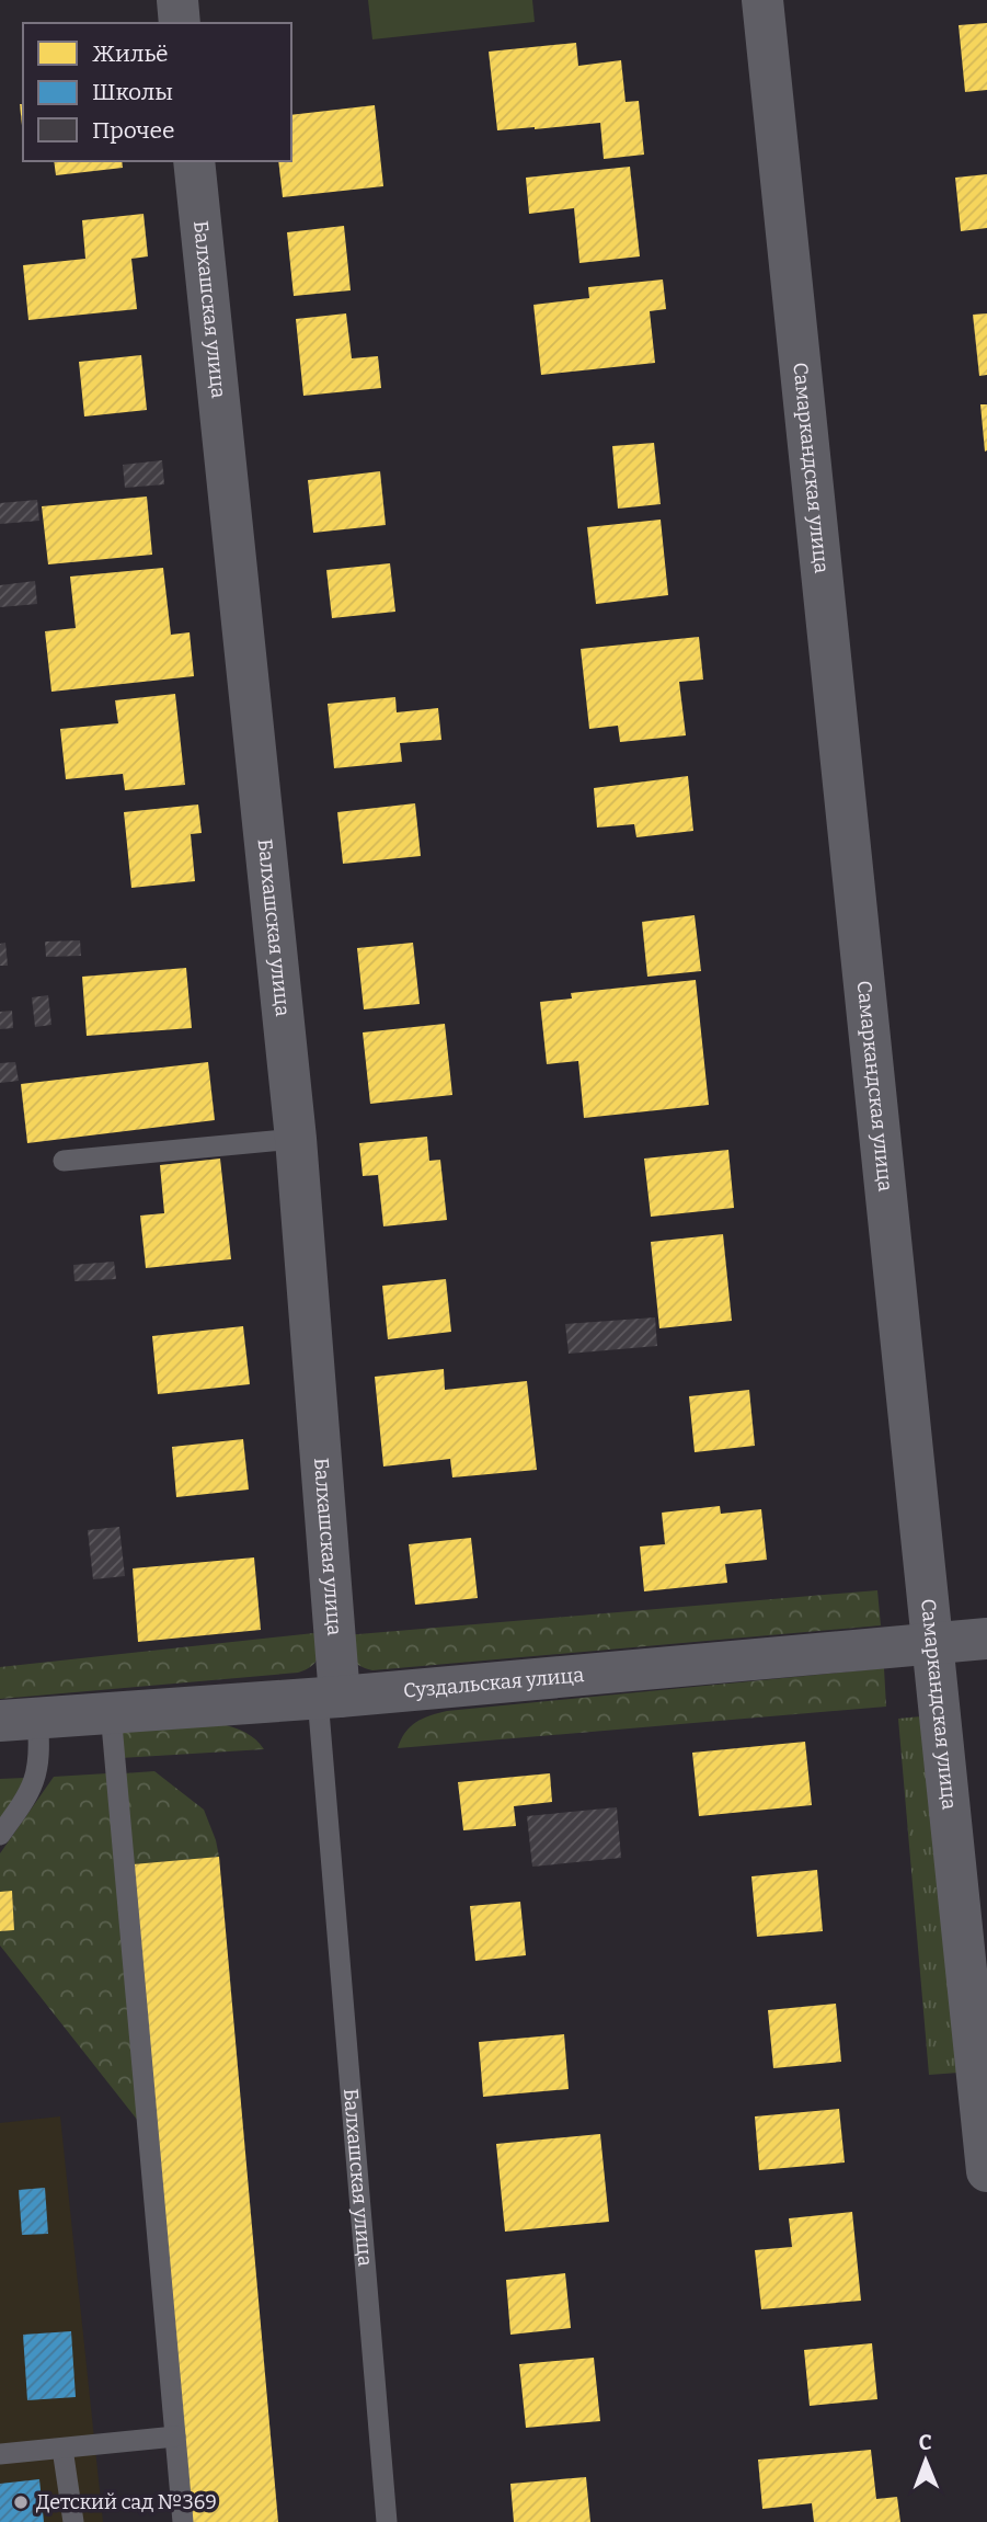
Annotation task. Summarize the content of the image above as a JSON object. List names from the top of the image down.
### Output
{
  "streets": {
    "street": ["Балхашская улица", "Самаркандская улица", "Суздальская улица"]
  },
  "crossings": [
    ["Балхашская улица", "Суздальская улица"],
    ["Самаркандская улица", "Суздальская улица"]
  ],
  "places": ["Детский сад №369"],
  "legend": ["Жильё", "Школы", "Прочее"],
  "north": "top"
}
